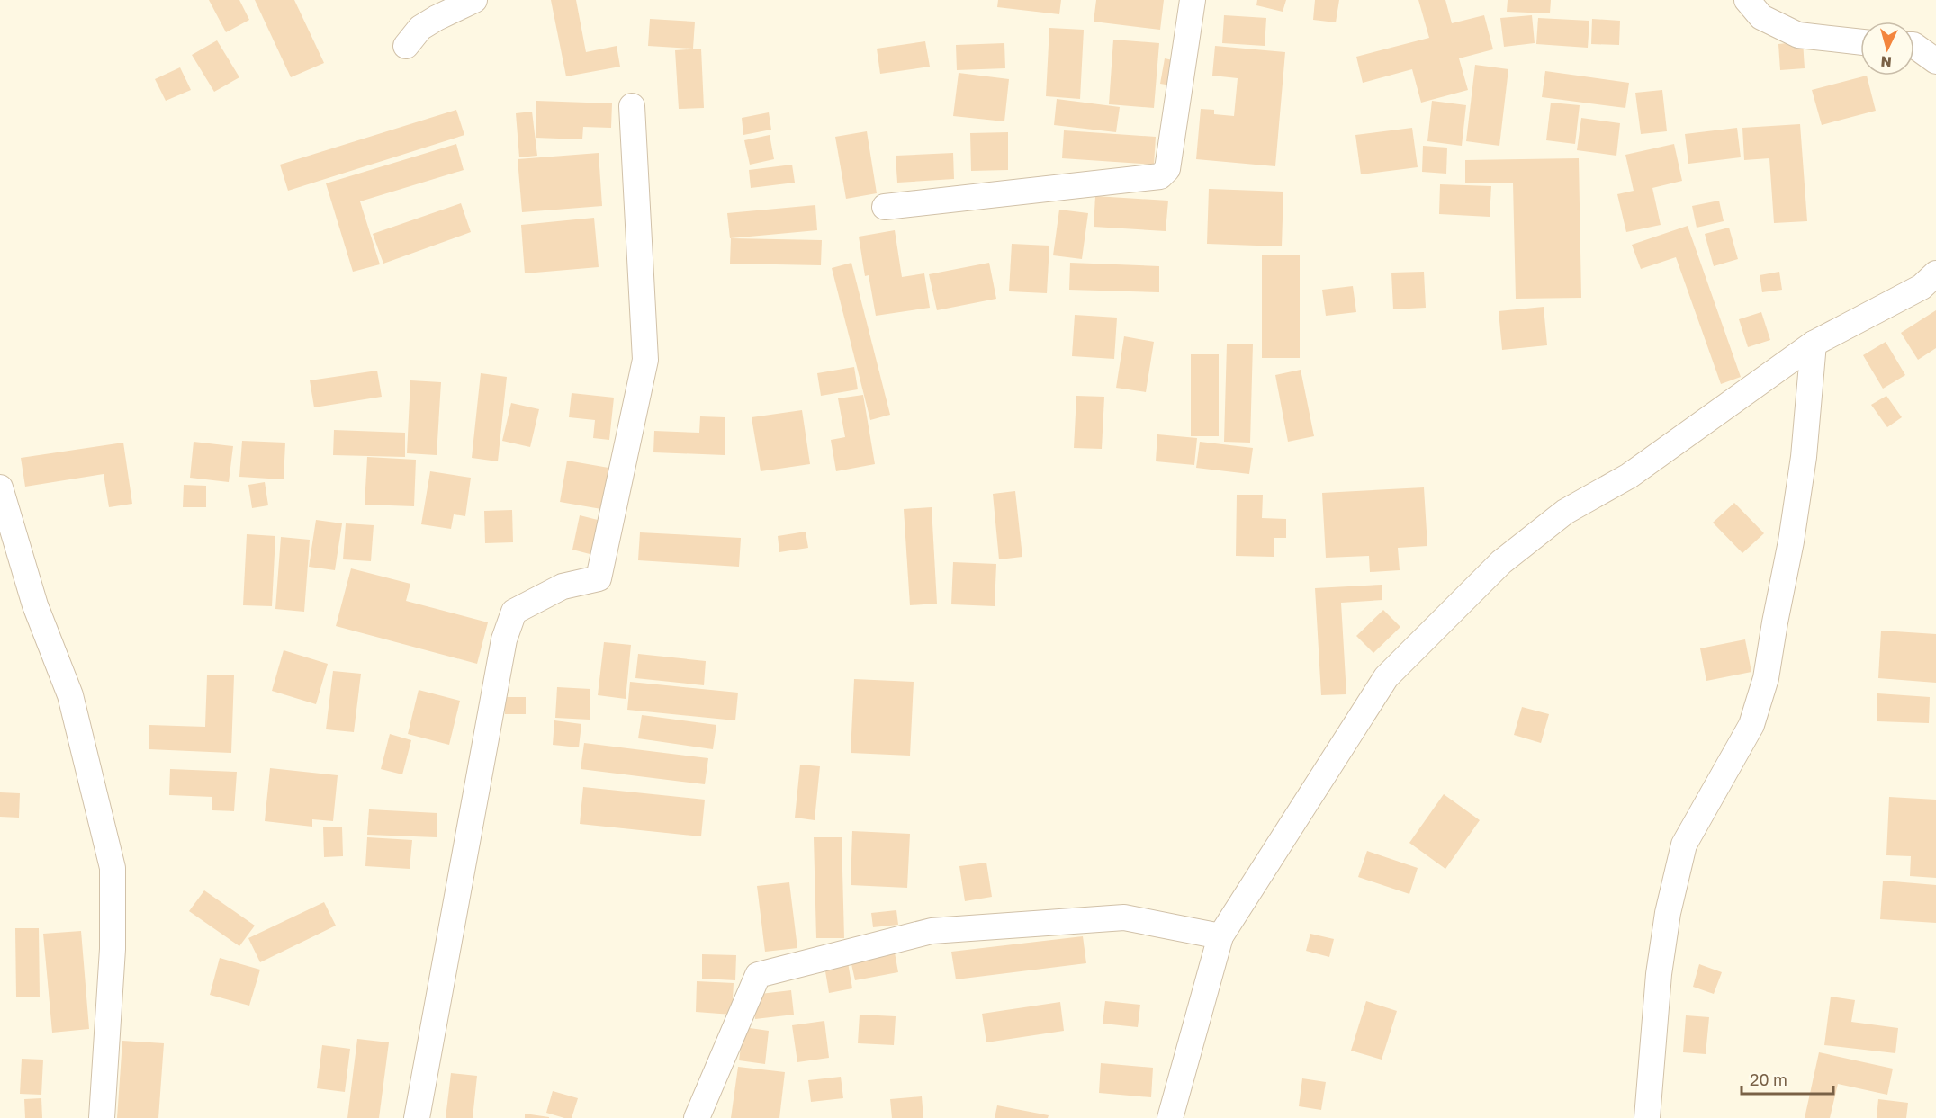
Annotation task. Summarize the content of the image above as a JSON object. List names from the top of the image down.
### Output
{
  "scale_bar": "20 m",
  "north": "bottom"
}
